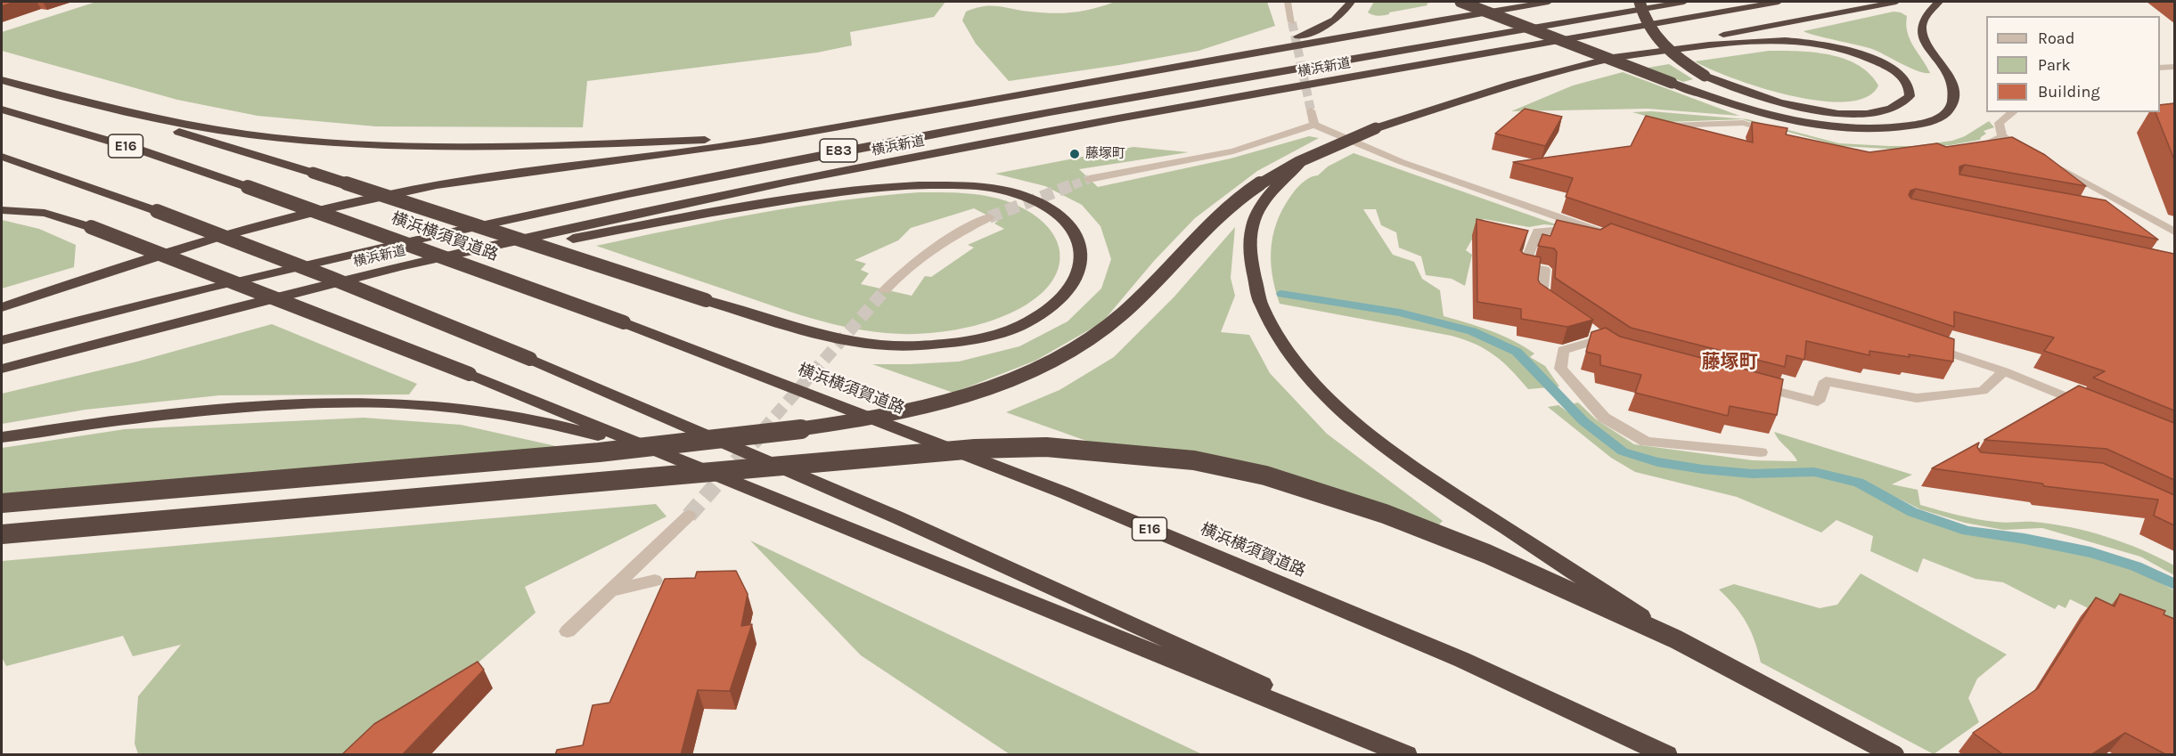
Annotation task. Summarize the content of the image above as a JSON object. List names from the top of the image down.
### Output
{
  "streets": {
    "highway": [
      "横浜新道",
      "E16",
      "E83",
      "横浜横須賀道路"
    ]
  },
  "districts": ["藤塚町"],
  "places": ["藤塚町"],
  "legend": ["Road", "Park", "Building"]
}
